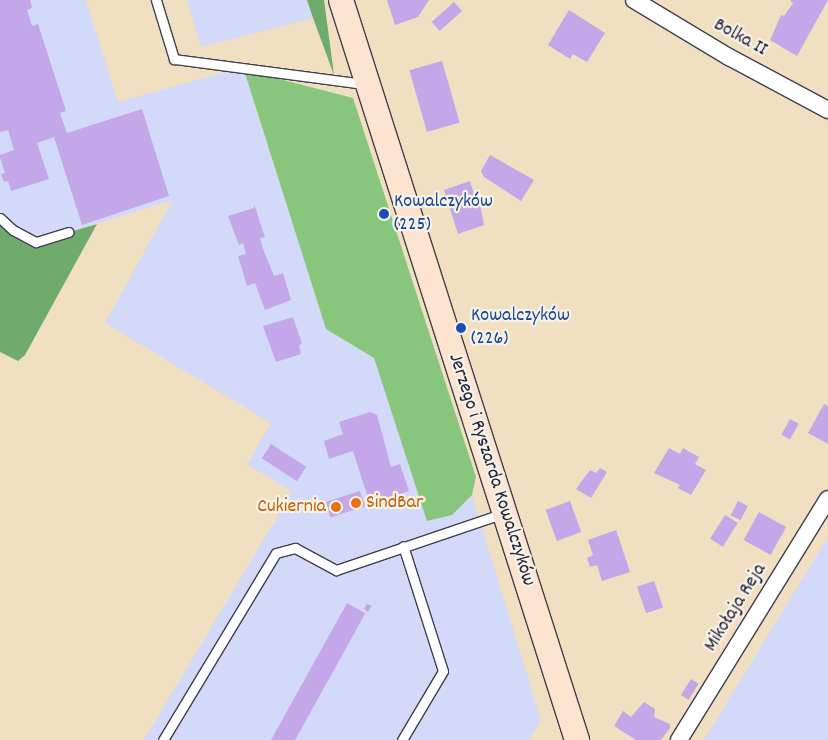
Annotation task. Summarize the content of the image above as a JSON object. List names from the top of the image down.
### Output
{
  "streets": {
    "main road": ["Jerzego i Ryszarda Kowalczyków"],
    "street": ["Bolka II", "Mikołaja Reja"]
  },
  "places": [
    "Kowalczyków (225)",
    "Kowalczyków (226)",
    "SindBar",
    "Cukiernia"
  ]
}
